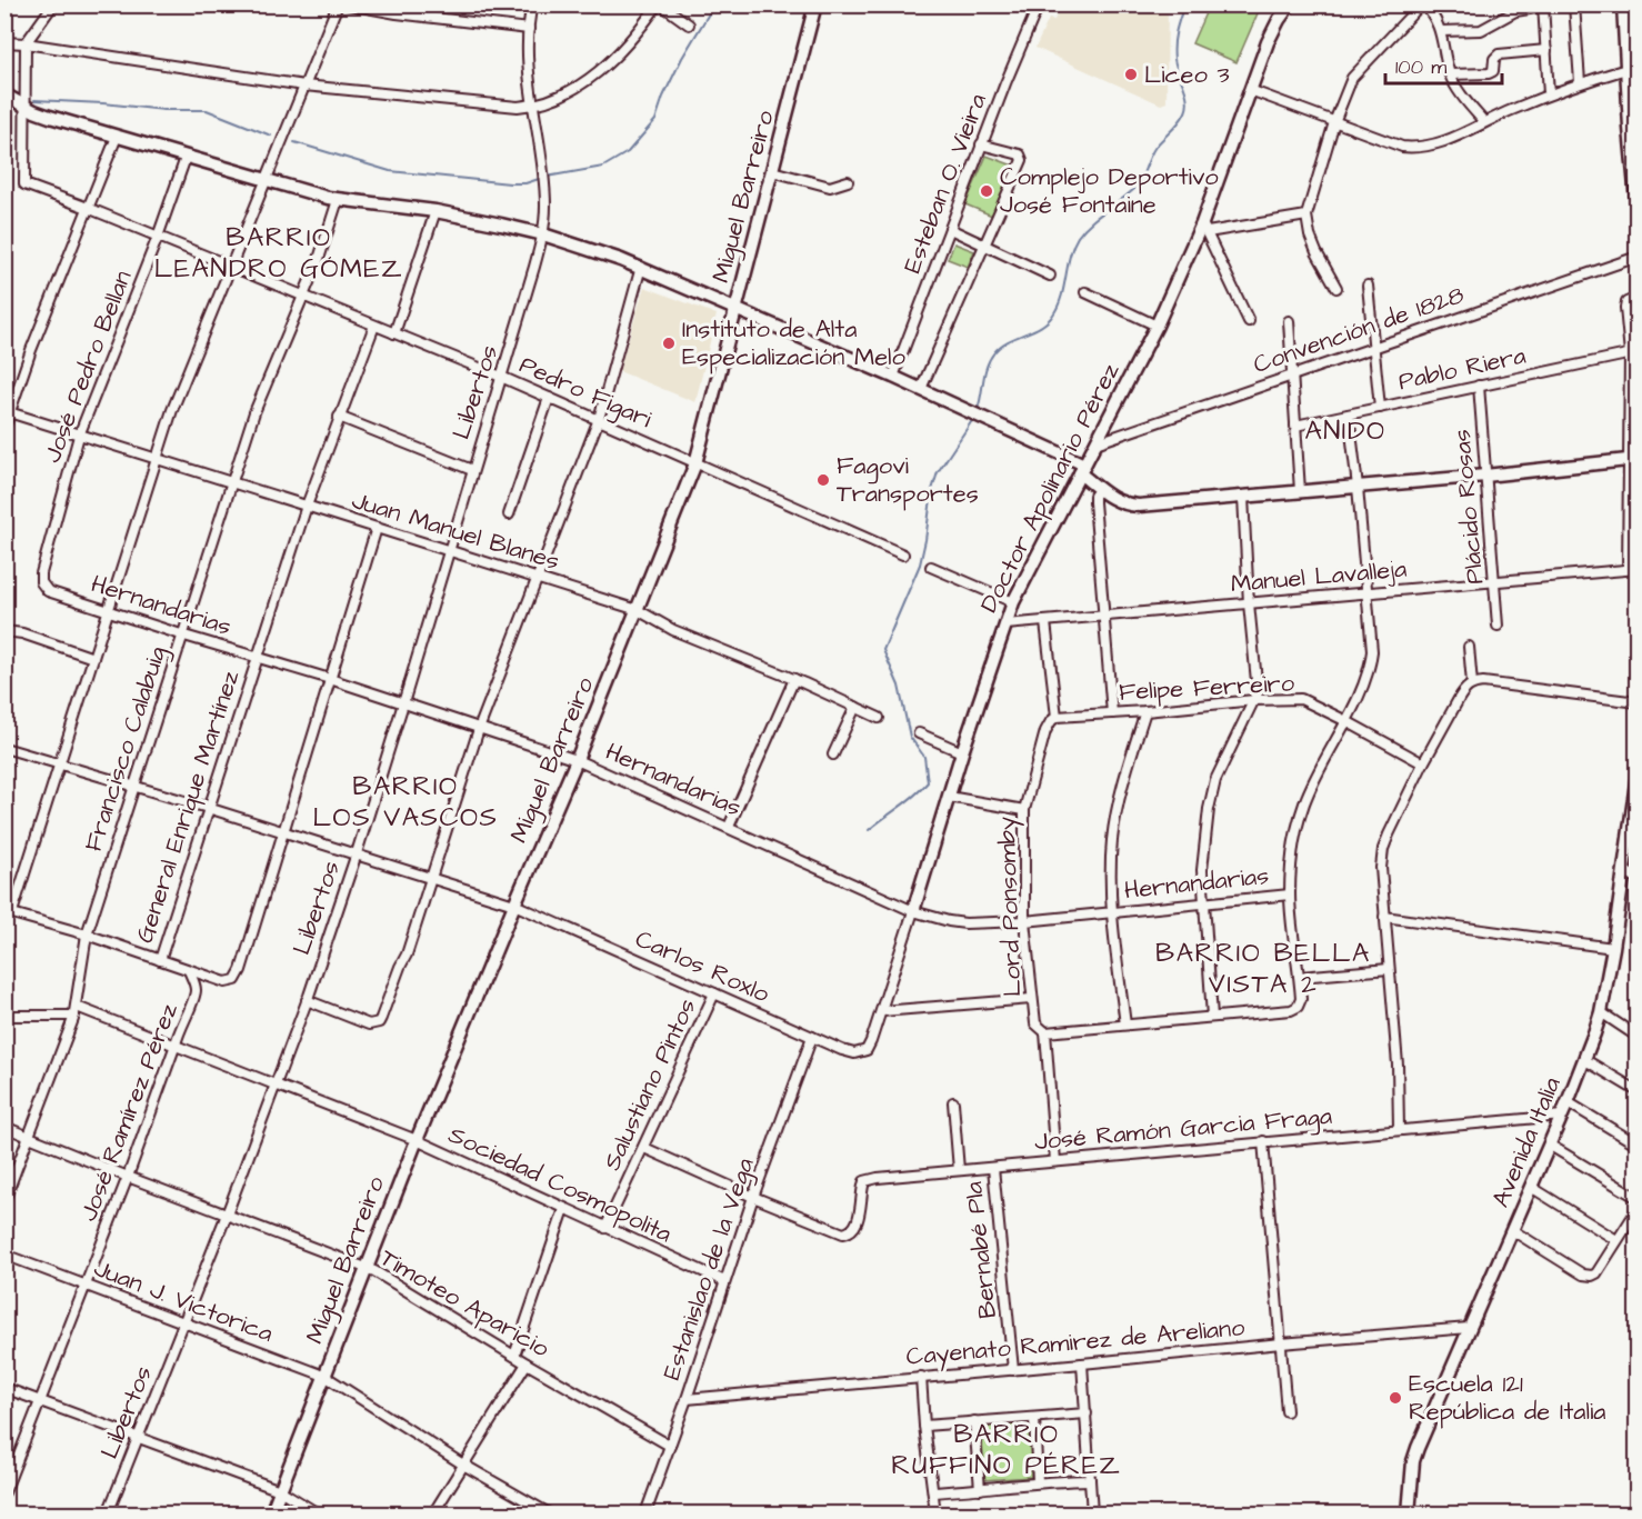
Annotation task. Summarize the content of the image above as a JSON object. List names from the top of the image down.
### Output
{
  "streets": {
    "street": [
      "Esteban O. Vieira",
      "Miguel Barreiro",
      "Convención de 1828",
      "José Pedro Bellan",
      "Pablo Riera",
      "Libertos",
      "Pedro Figari",
      "Doctor Apolinario Pérez",
      "Plácido Rosas",
      "Juan Manuel Blanes",
      "Manuel Lavalleja",
      "Hernandarias",
      "Felipe Ferreiro",
      "Francisco Calabuig",
      "General Enrique Martínez",
      "Lord Ponsomby",
      "Carlos Roxlo",
      "Salustiano Pintos",
      "José Ramírez Pérez",
      "José Ramón Garcia Fraga",
      "Avenida Italia",
      "Sociedad Cosmopolita",
      "Bernabé Pla",
      "Estanislao de la Vega",
      "Juan J. Victorica",
      "Timoteo Aparicio",
      "Cayenato Ramirez de Areliano"
    ]
  },
  "crossings": [
    ["Miguel Barreiro", "Pedro Figari"],
    ["Miguel Barreiro", "Juan Manuel Blanes"],
    ["Miguel Barreiro", "Hernandarias"],
    ["Miguel Barreiro", "Carlos Roxlo"],
    ["Miguel Barreiro", "Sociedad Cosmopolita"],
    ["Miguel Barreiro", "Juan J. Victorica"],
    ["Miguel Barreiro", "Timoteo Aparicio"],
    ["Convención de 1828", "Doctor Apolinario Pérez"],
    ["José Pedro Bellan", "Pedro Figari"],
    ["José Pedro Bellan", "Juan Manuel Blanes"],
    ["José Pedro Bellan", "Hernandarias"],
    ["Pablo Riera", "Plácido Rosas"],
    ["Libertos", "Pedro Figari"],
    ["Libertos", "Juan Manuel Blanes"],
    ["Libertos", "Hernandarias"],
    ["Libertos", "Carlos Roxlo"],
    ["Libertos", "Sociedad Cosmopolita"],
    ["Libertos", "Juan J. Victorica"],
    ["Libertos", "Timoteo Aparicio"],
    ["Pedro Figari", "Francisco Calabuig"],
    ["Pedro Figari", "General Enrique Martínez"],
    ["Doctor Apolinario Pérez", "Manuel Lavalleja"],
    ["Doctor Apolinario Pérez", "Hernandarias"],
    ["Doctor Apolinario Pérez", "Carlos Roxlo"],
    ["Plácido Rosas", "Manuel Lavalleja"],
    ["Juan Manuel Blanes", "Francisco Calabuig"],
    ["Juan Manuel Blanes", "General Enrique Martínez"],
    ["Hernandarias", "Francisco Calabuig"],
    ["Hernandarias", "General Enrique Martínez"],
    ["Hernandarias", "Lord Ponsomby"],
    ["Felipe Ferreiro", "Lord Ponsomby"],
    ["Francisco Calabuig", "Carlos Roxlo"],
    ["Francisco Calabuig", "Sociedad Cosmopolita"],
    ["Francisco Calabuig", "Timoteo Aparicio"],
    ["General Enrique Martínez", "Carlos Roxlo"],
    ["Carlos Roxlo", "Salustiano Pintos"],
    ["Carlos Roxlo", "Estanislao de la Vega"],
    ["Salustiano Pintos", "Sociedad Cosmopolita"],
    ["José Ramírez Pérez", "Sociedad Cosmopolita"],
    ["José Ramírez Pérez", "Juan J. Victorica"],
    ["José Ramírez Pérez", "Timoteo Aparicio"],
    ["José Ramón Garcia Fraga", "Avenida Italia"],
    ["José Ramón Garcia Fraga", "Bernabé Pla"],
    ["José Ramón Garcia Fraga", "Estanislao de la Vega"],
    ["Avenida Italia", "Cayenato Ramirez de Areliano"],
    ["Sociedad Cosmopolita", "Estanislao de la Vega"],
    ["Bernabé Pla", "Cayenato Ramirez de Areliano"],
    ["Estanislao de la Vega", "Timoteo Aparicio"],
    ["Estanislao de la Vega", "Cayenato Ramirez de Areliano"]
  ],
  "districts": [
    "BARRIO LEANDRO GÓMEZ",
    "ANIDO",
    "BARRIO LOS VASCOS",
    "BARRIO BELLA VISTA 2",
    "BARRIO RUFFINO PÉREZ"
  ],
  "places": [
    "Liceo 3",
    "Complejo Deportivo José Fontaine",
    "Instituto de Alta Especialización Melo",
    "Fagovi Transportes",
    "Escuela 121 República de Italia"
  ],
  "scale_bar": "100 m"
}
